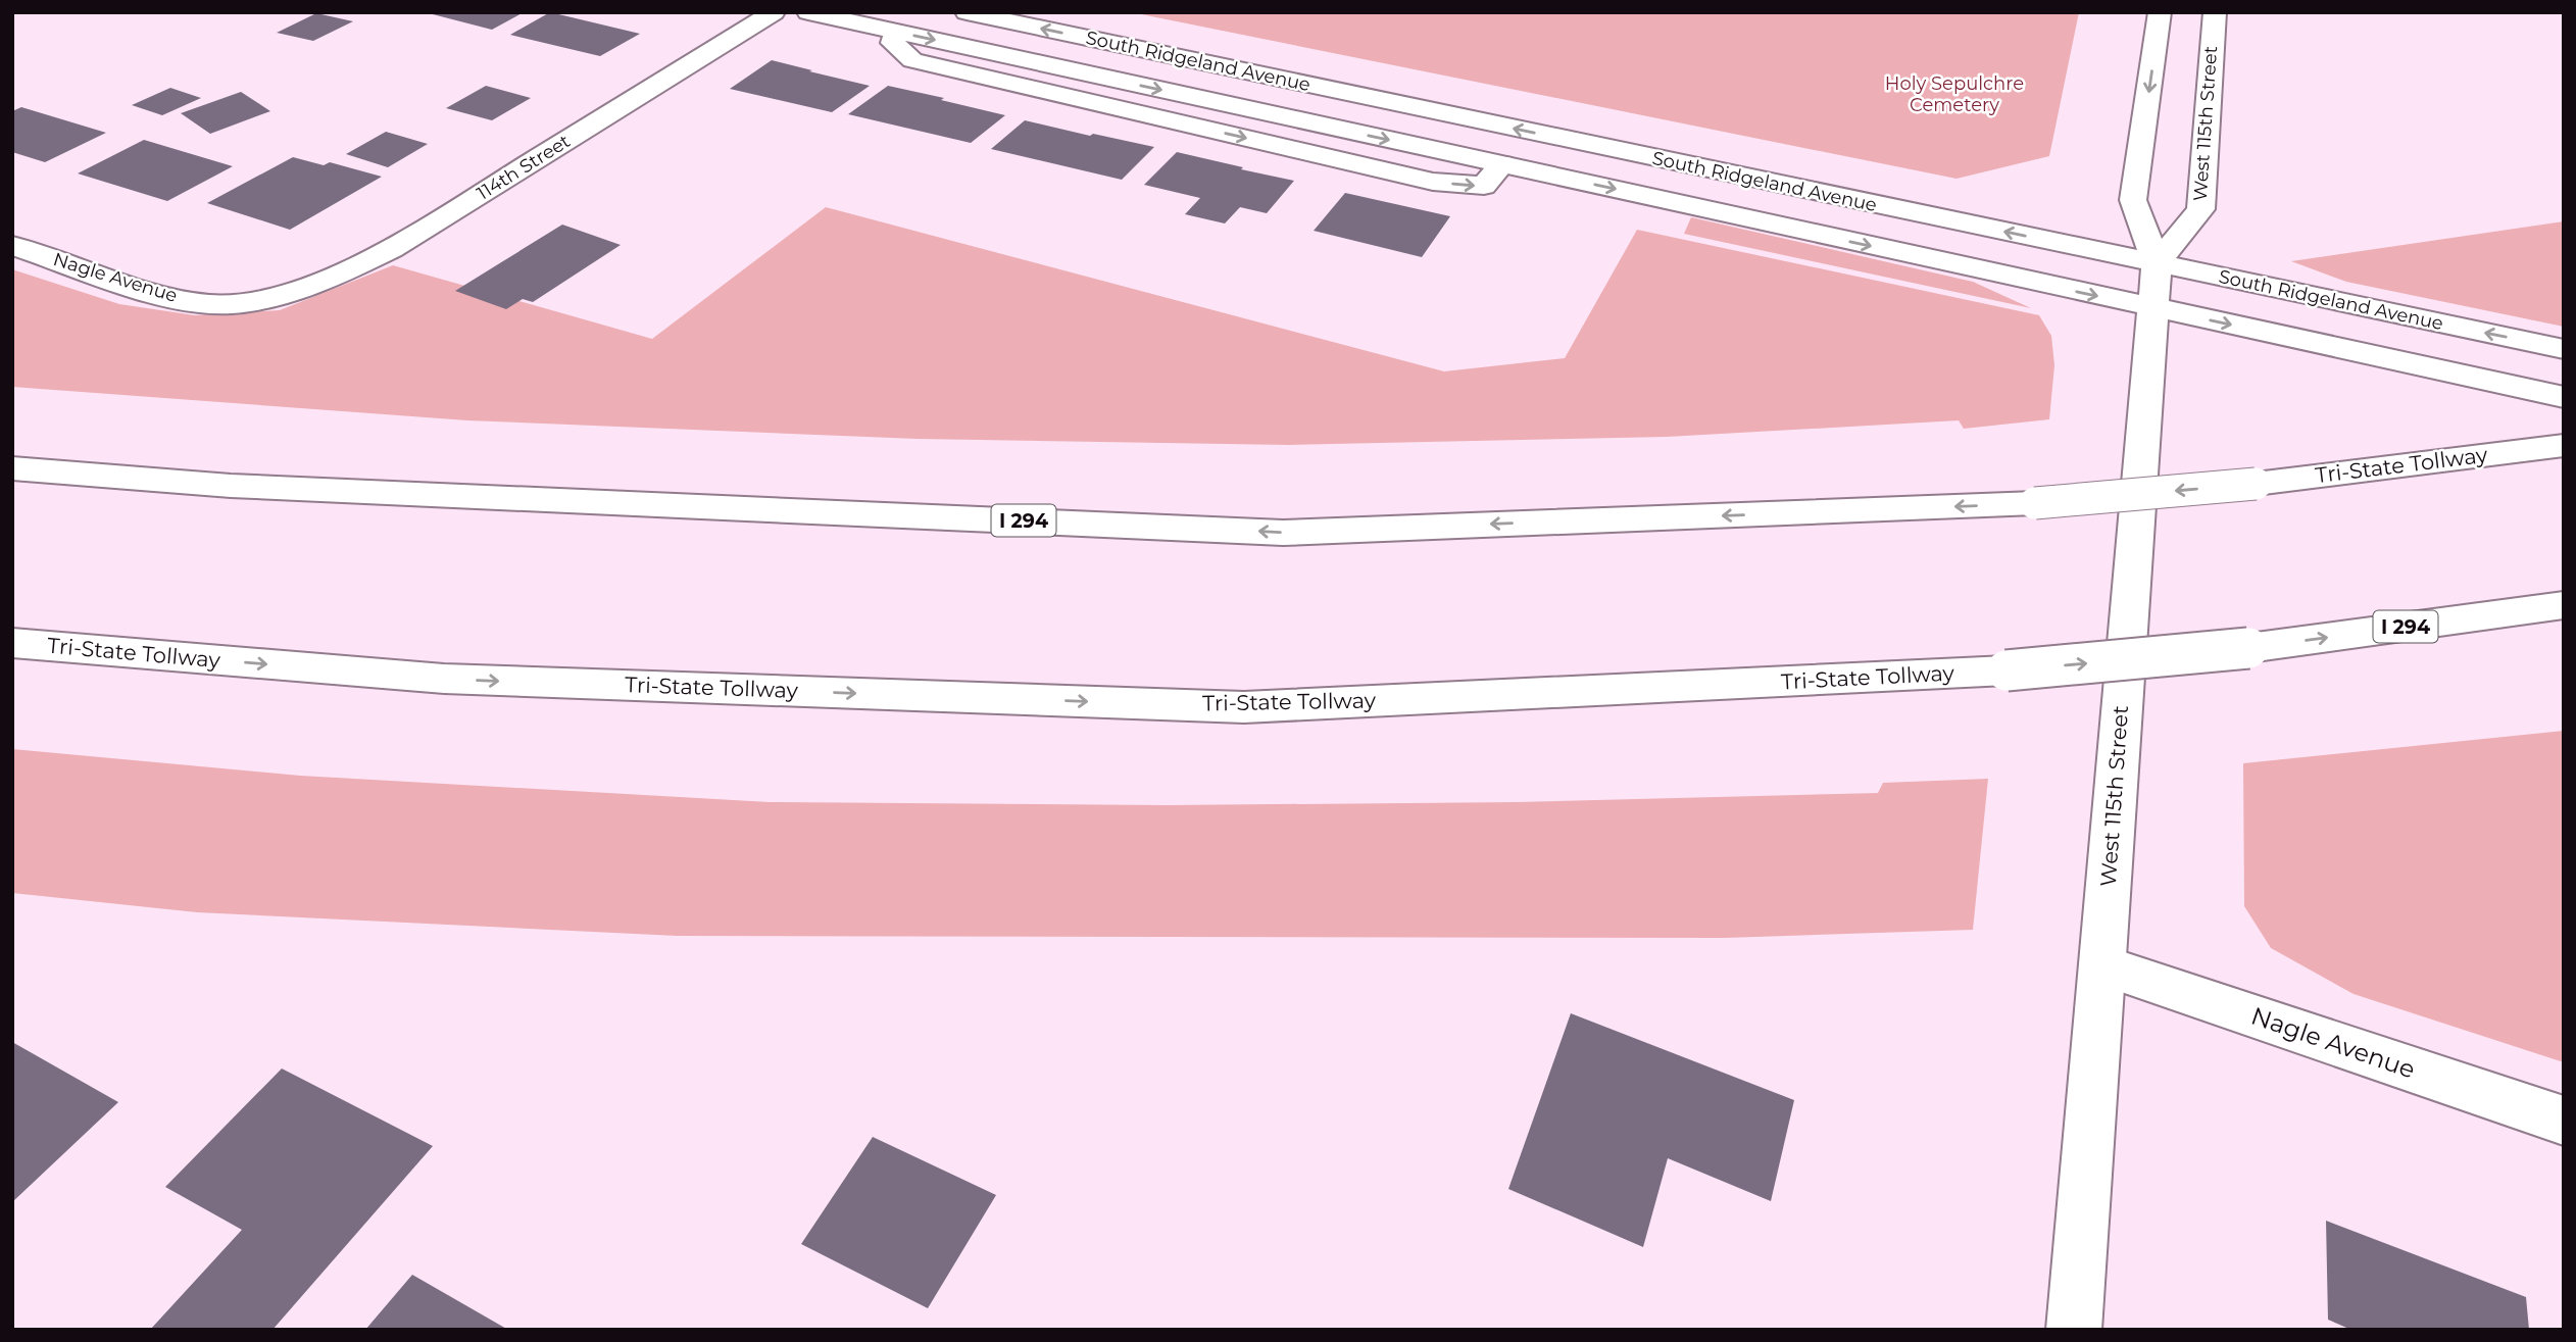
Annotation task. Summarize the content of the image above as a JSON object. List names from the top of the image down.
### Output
{
  "streets": {
    "main road": [
      "South Ridgeland Avenue",
      "West 115th Street",
      "114th Street",
      "Nagle Avenue",
      "Tri-State Tollway",
      "I 294"
    ]
  },
  "crossings": [
    ["South Ridgeland Avenue", "West 115th Street"],
    ["West 115th Street", "Nagle Avenue"],
    ["114th Street", "Nagle Avenue"]
  ],
  "parks": ["Holy Sepulchre Cemetery"]
}
